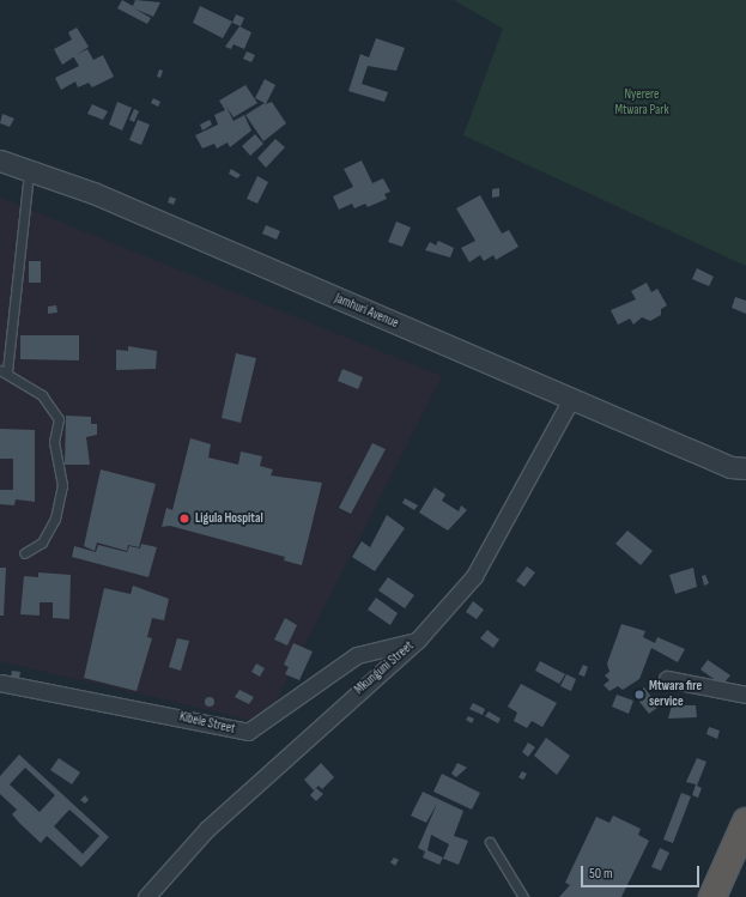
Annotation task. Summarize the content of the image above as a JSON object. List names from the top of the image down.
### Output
{
  "streets": {
    "street": ["Jamhuri Avenue", "Mkunguni Street", "Kibele Street"]
  },
  "crossings": [
    ["Jamhuri Avenue", "Mkunguni Street"],
    ["Mkunguni Street", "Kibele Street"]
  ],
  "parks": ["Nyerere Mtwara Park"],
  "places": ["Ligula Hospital", "Mtwara fire service"],
  "scale_bar": "50 m"
}
